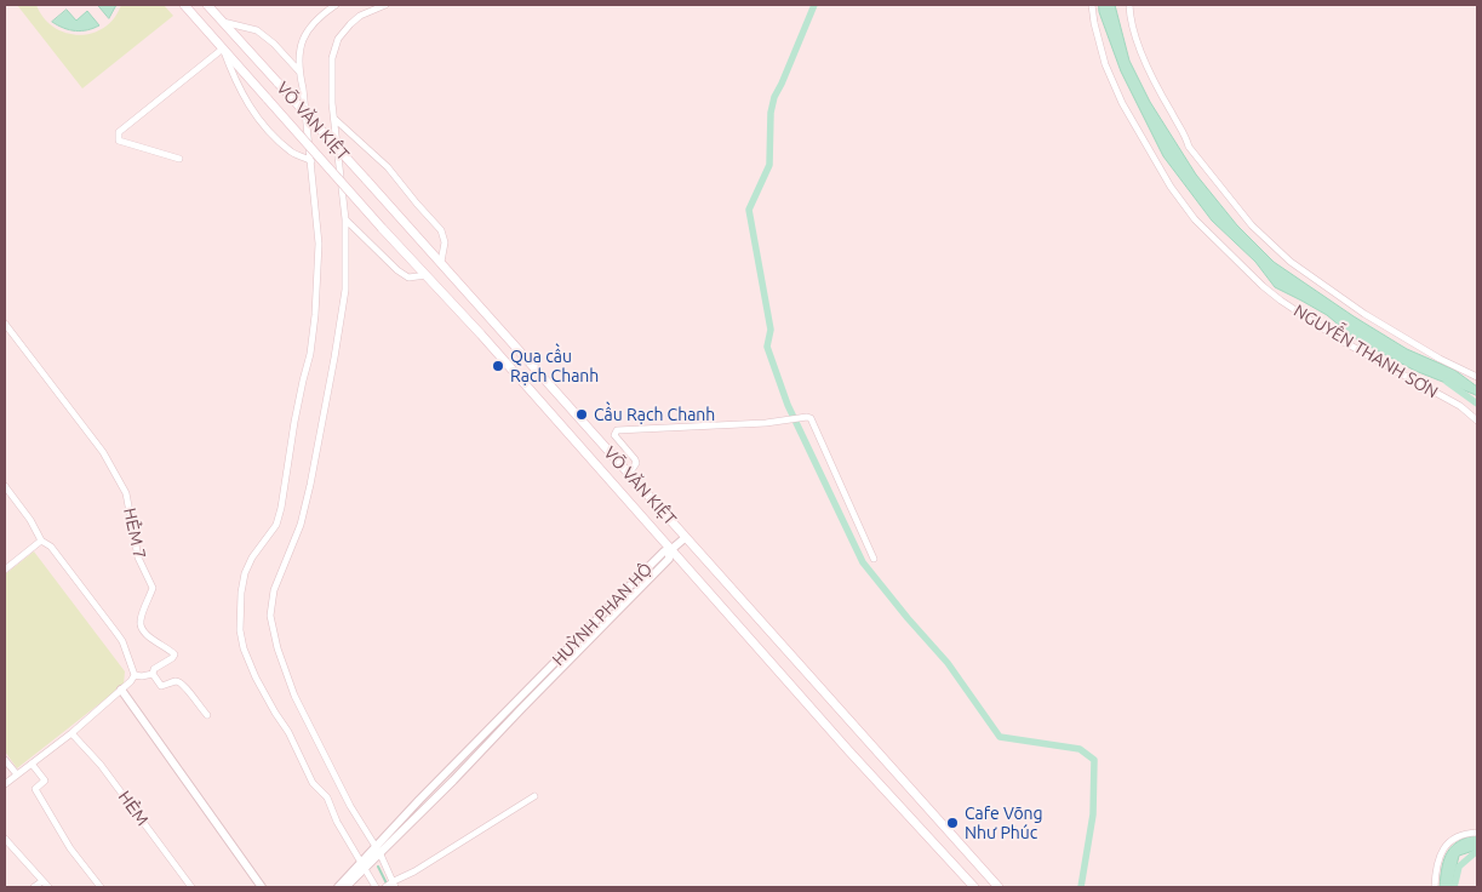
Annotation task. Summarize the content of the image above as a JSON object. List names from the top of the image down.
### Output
{
  "streets": {
    "main road": ["VÕ VĂN KIỆT"],
    "street": [
      "NGUYỄN THANH SƠN",
      "HẺM 7",
      "HUỲNH PHAN HỘ",
      "HẺM"
    ]
  },
  "crossings": [
    ["VÕ VĂN KIỆT", "HUỲNH PHAN HỘ"]
  ],
  "places": ["Qua cầu Rạch Chanh", "Cầu Rạch Chanh", "Cafe Võng Như Phúc"]
}
